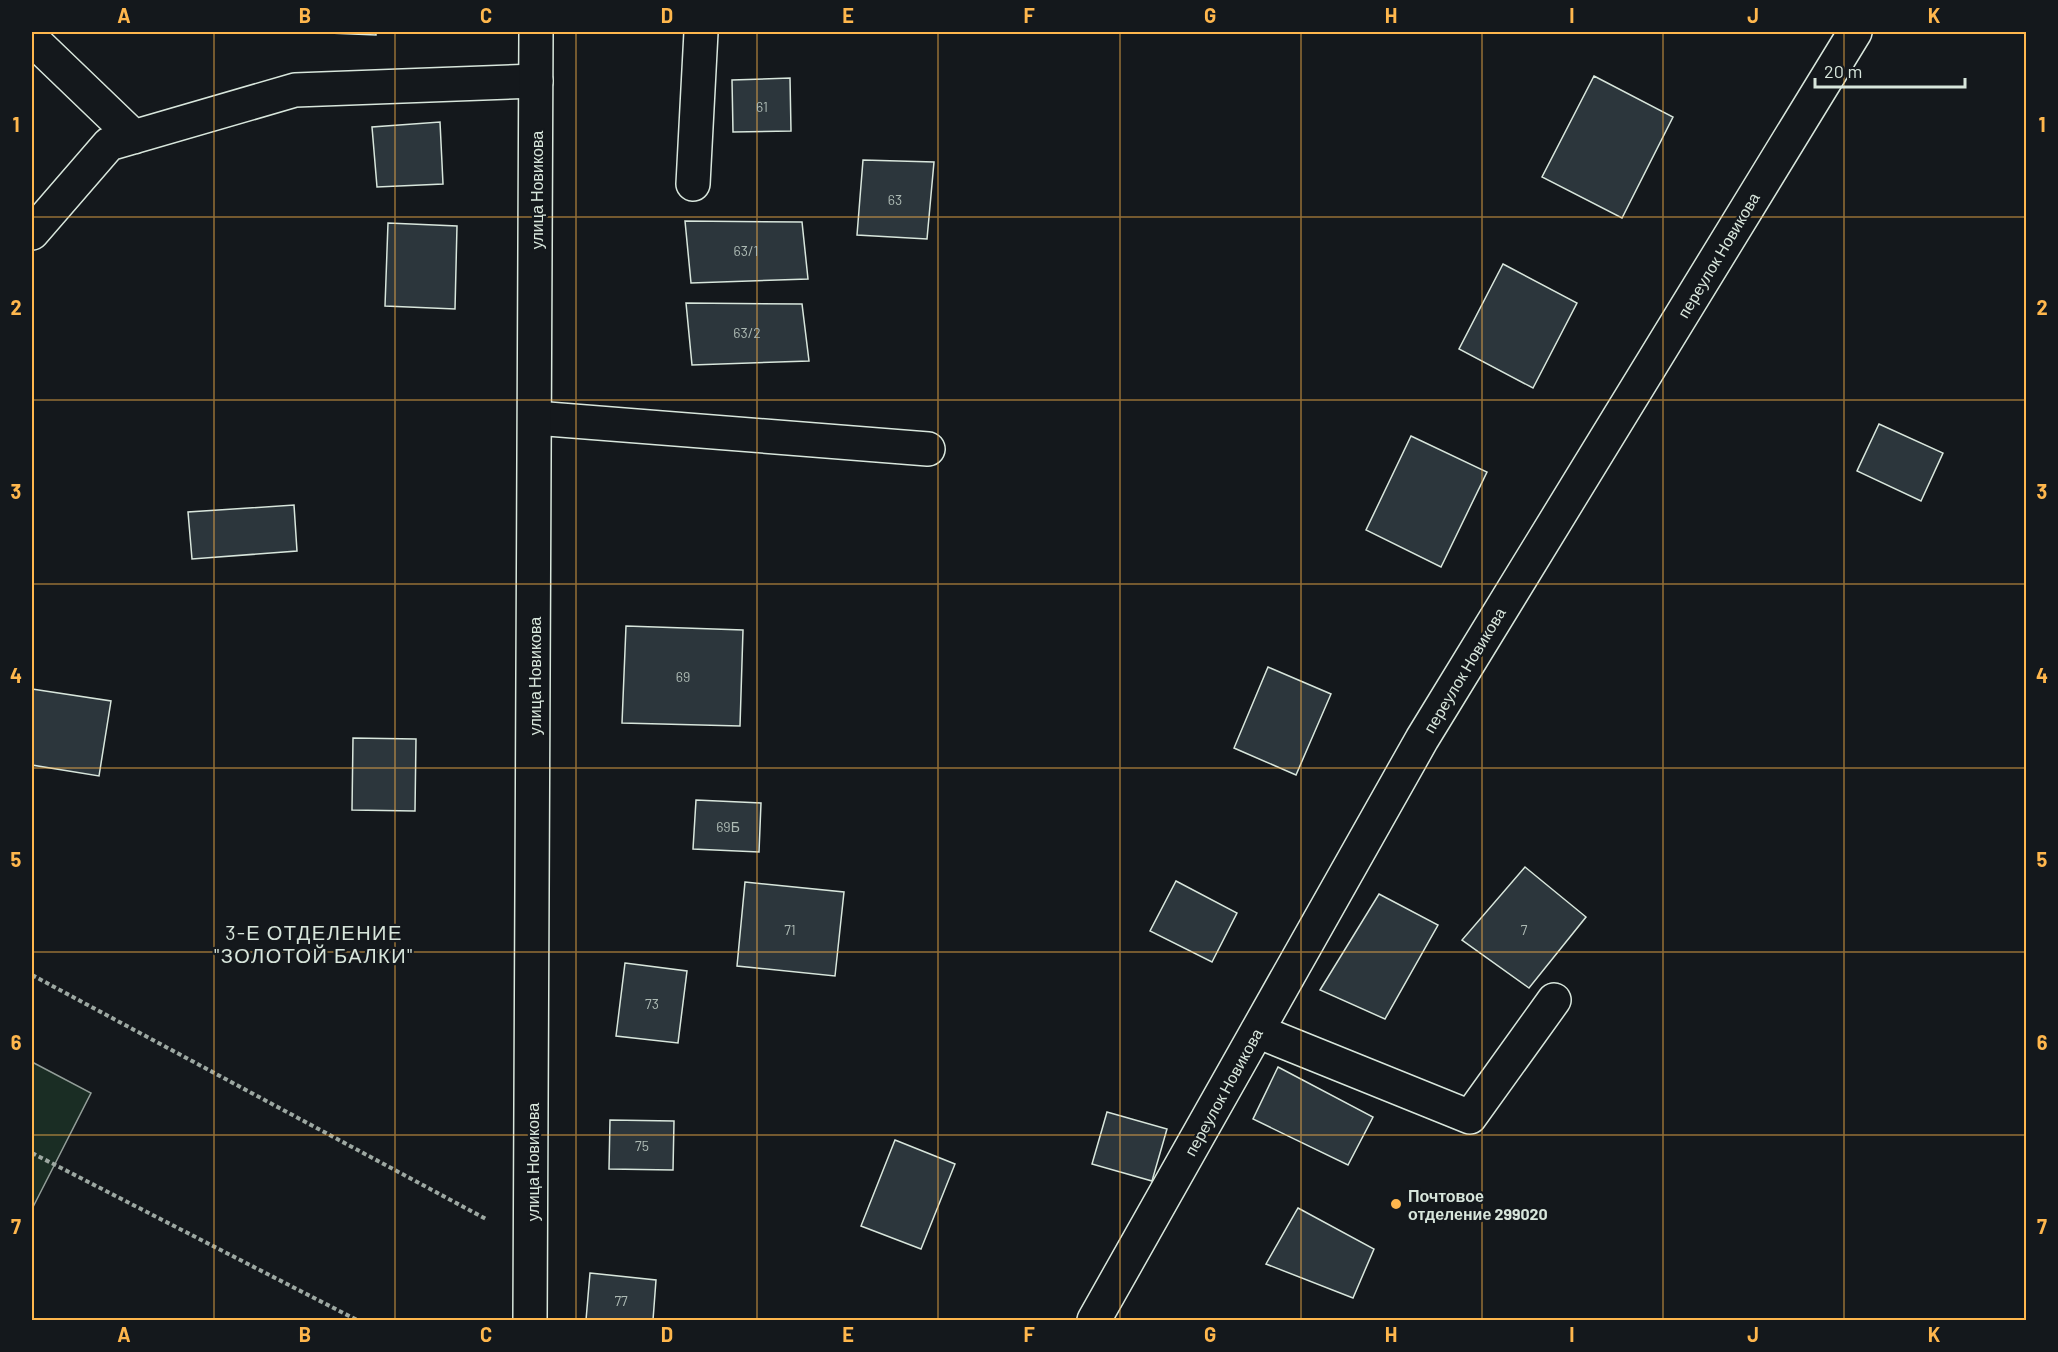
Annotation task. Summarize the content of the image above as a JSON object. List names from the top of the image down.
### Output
{
  "streets": {
    "street": ["улица Новикова", "переулок Новикова"]
  },
  "districts": ["3-Е ОТДЕЛЕНИЕ \"ЗОЛОТОЙ БАЛКИ\""],
  "places": ["Почтовое отделение 299020"],
  "house_numbers": [
    "61",
    "63",
    "63/1",
    "63/2",
    "69",
    "69Б",
    "71",
    "7",
    "73",
    "75",
    "77"
  ],
  "scale_bar": "20 m",
  "grid": {
    "columns": [
      "A",
      "B",
      "C",
      "D",
      "E",
      "F",
      "G",
      "H",
      "I",
      "J",
      "K"
    ],
    "rows": [
      "1",
      "2",
      "3",
      "4",
      "5",
      "6",
      "7"
    ]
  }
}
